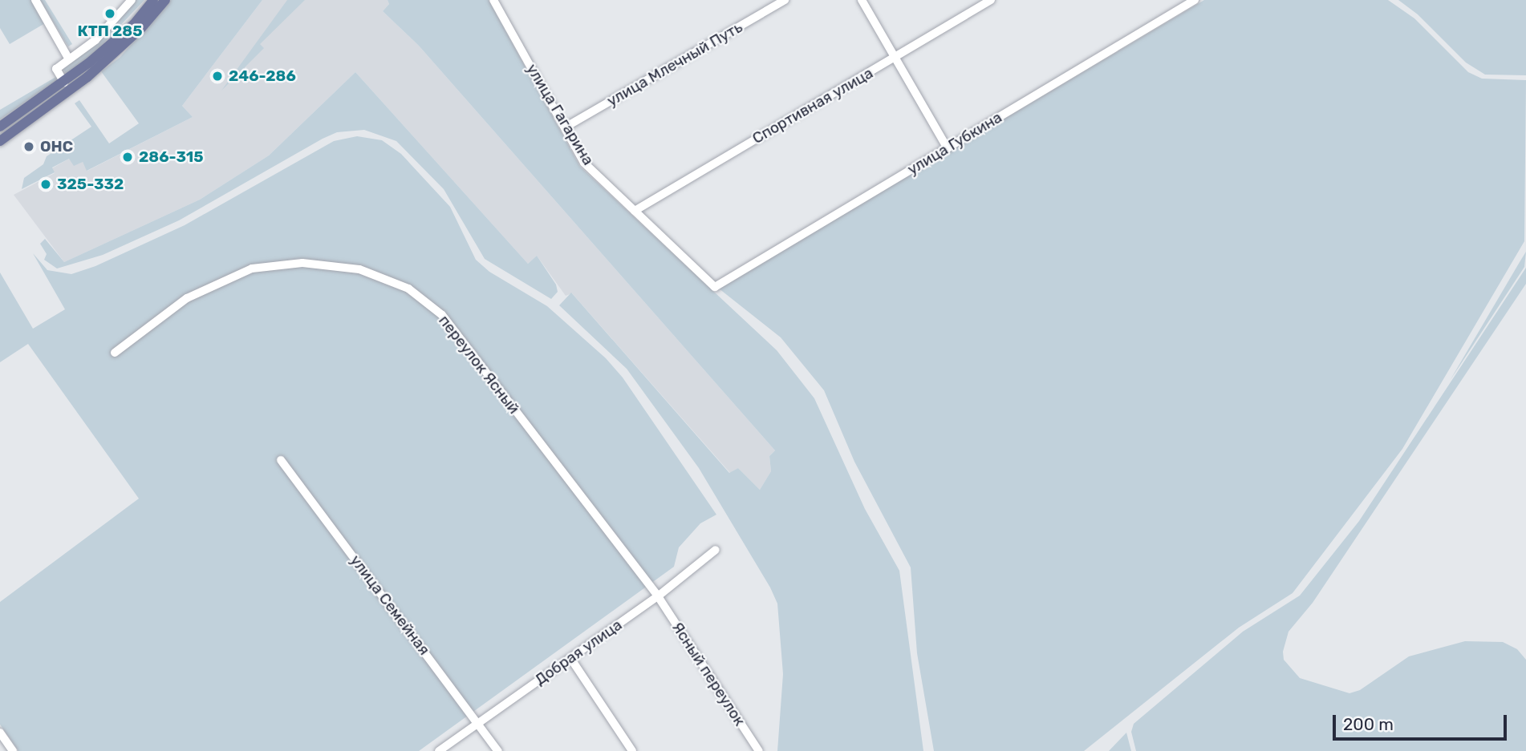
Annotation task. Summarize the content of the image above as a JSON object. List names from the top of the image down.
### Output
{
  "streets": {
    "street": [
      "улица Млечный Путь",
      "Спортивная улица",
      "улица Гагарина",
      "улица Губкина",
      "переулок Ясный",
      "улица Семейная",
      "Добрая улица",
      "Ясный переулок"
    ]
  },
  "crossings": [
    ["улица Млечный Путь", "улица Гагарина"],
    ["Спортивная улица", "улица Гагарина"],
    ["улица Гагарина", "улица Губкина"],
    ["переулок Ясный", "Добрая улица"],
    ["переулок Ясный", "Ясный переулок"],
    ["улица Семейная", "Добрая улица"],
    ["Добрая улица", "Ясный переулок"]
  ],
  "places": [
    "КТП 285",
    "246-286",
    "ОНС",
    "286-315",
    "325-332"
  ],
  "scale_bar": "200 m"
}
